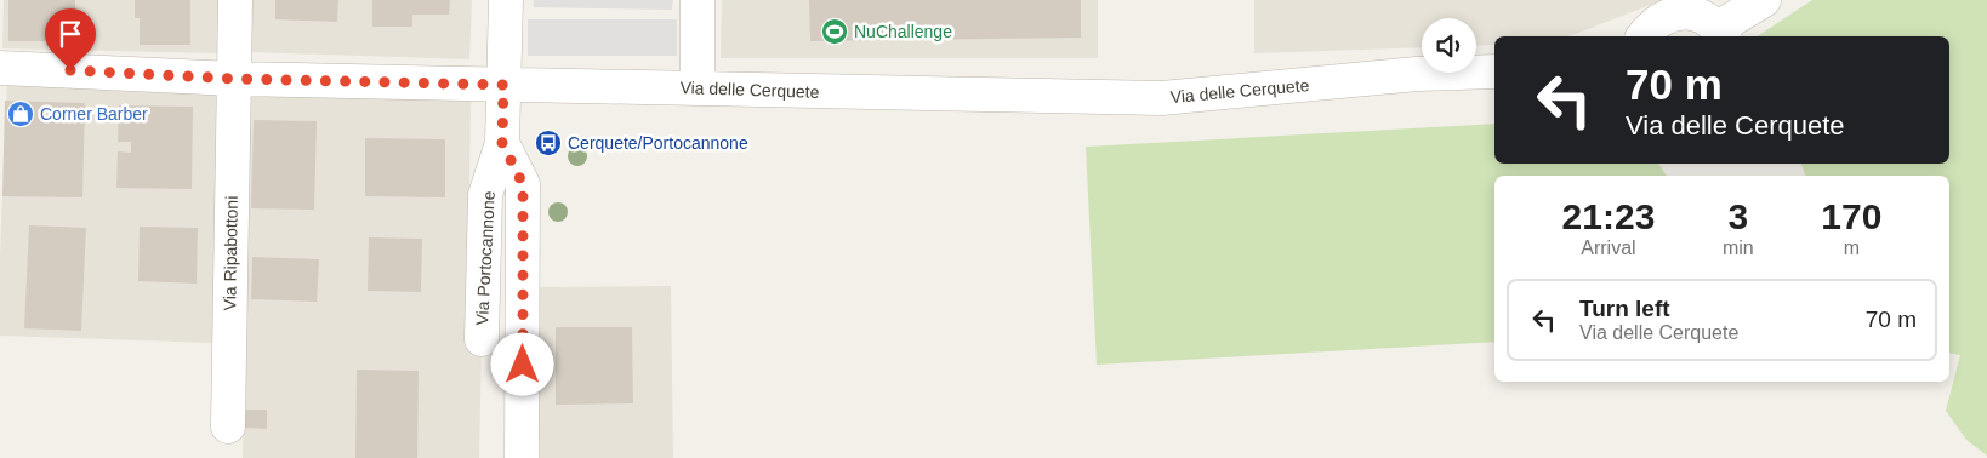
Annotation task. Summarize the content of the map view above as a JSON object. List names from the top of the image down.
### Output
{
  "streets": {
    "street": ["Via delle Cerquete", "Via Ripabottoni", "Via Portocannone"]
  },
  "crossings": [
    ["Via delle Cerquete", "Via Ripabottoni"],
    ["Via delle Cerquete", "Via Portocannone"]
  ],
  "places": {
    "sports": ["NuChallenge"],
    "shop": ["Corner Barber"],
    "bus stop": ["Cerquete/Portocannone"]
  },
  "page": {
    "turn": ["70 m", "Via delle Cerquete"],
    "eta": [
      "21:23",
      "Arrival",
      "3",
      "min",
      "170",
      "m"
    ],
    "list": [
      {
        "name": "Turn left",
        "note": "Via delle Cerquete",
        "value": "70 m"
      }
    ]
  }
}
